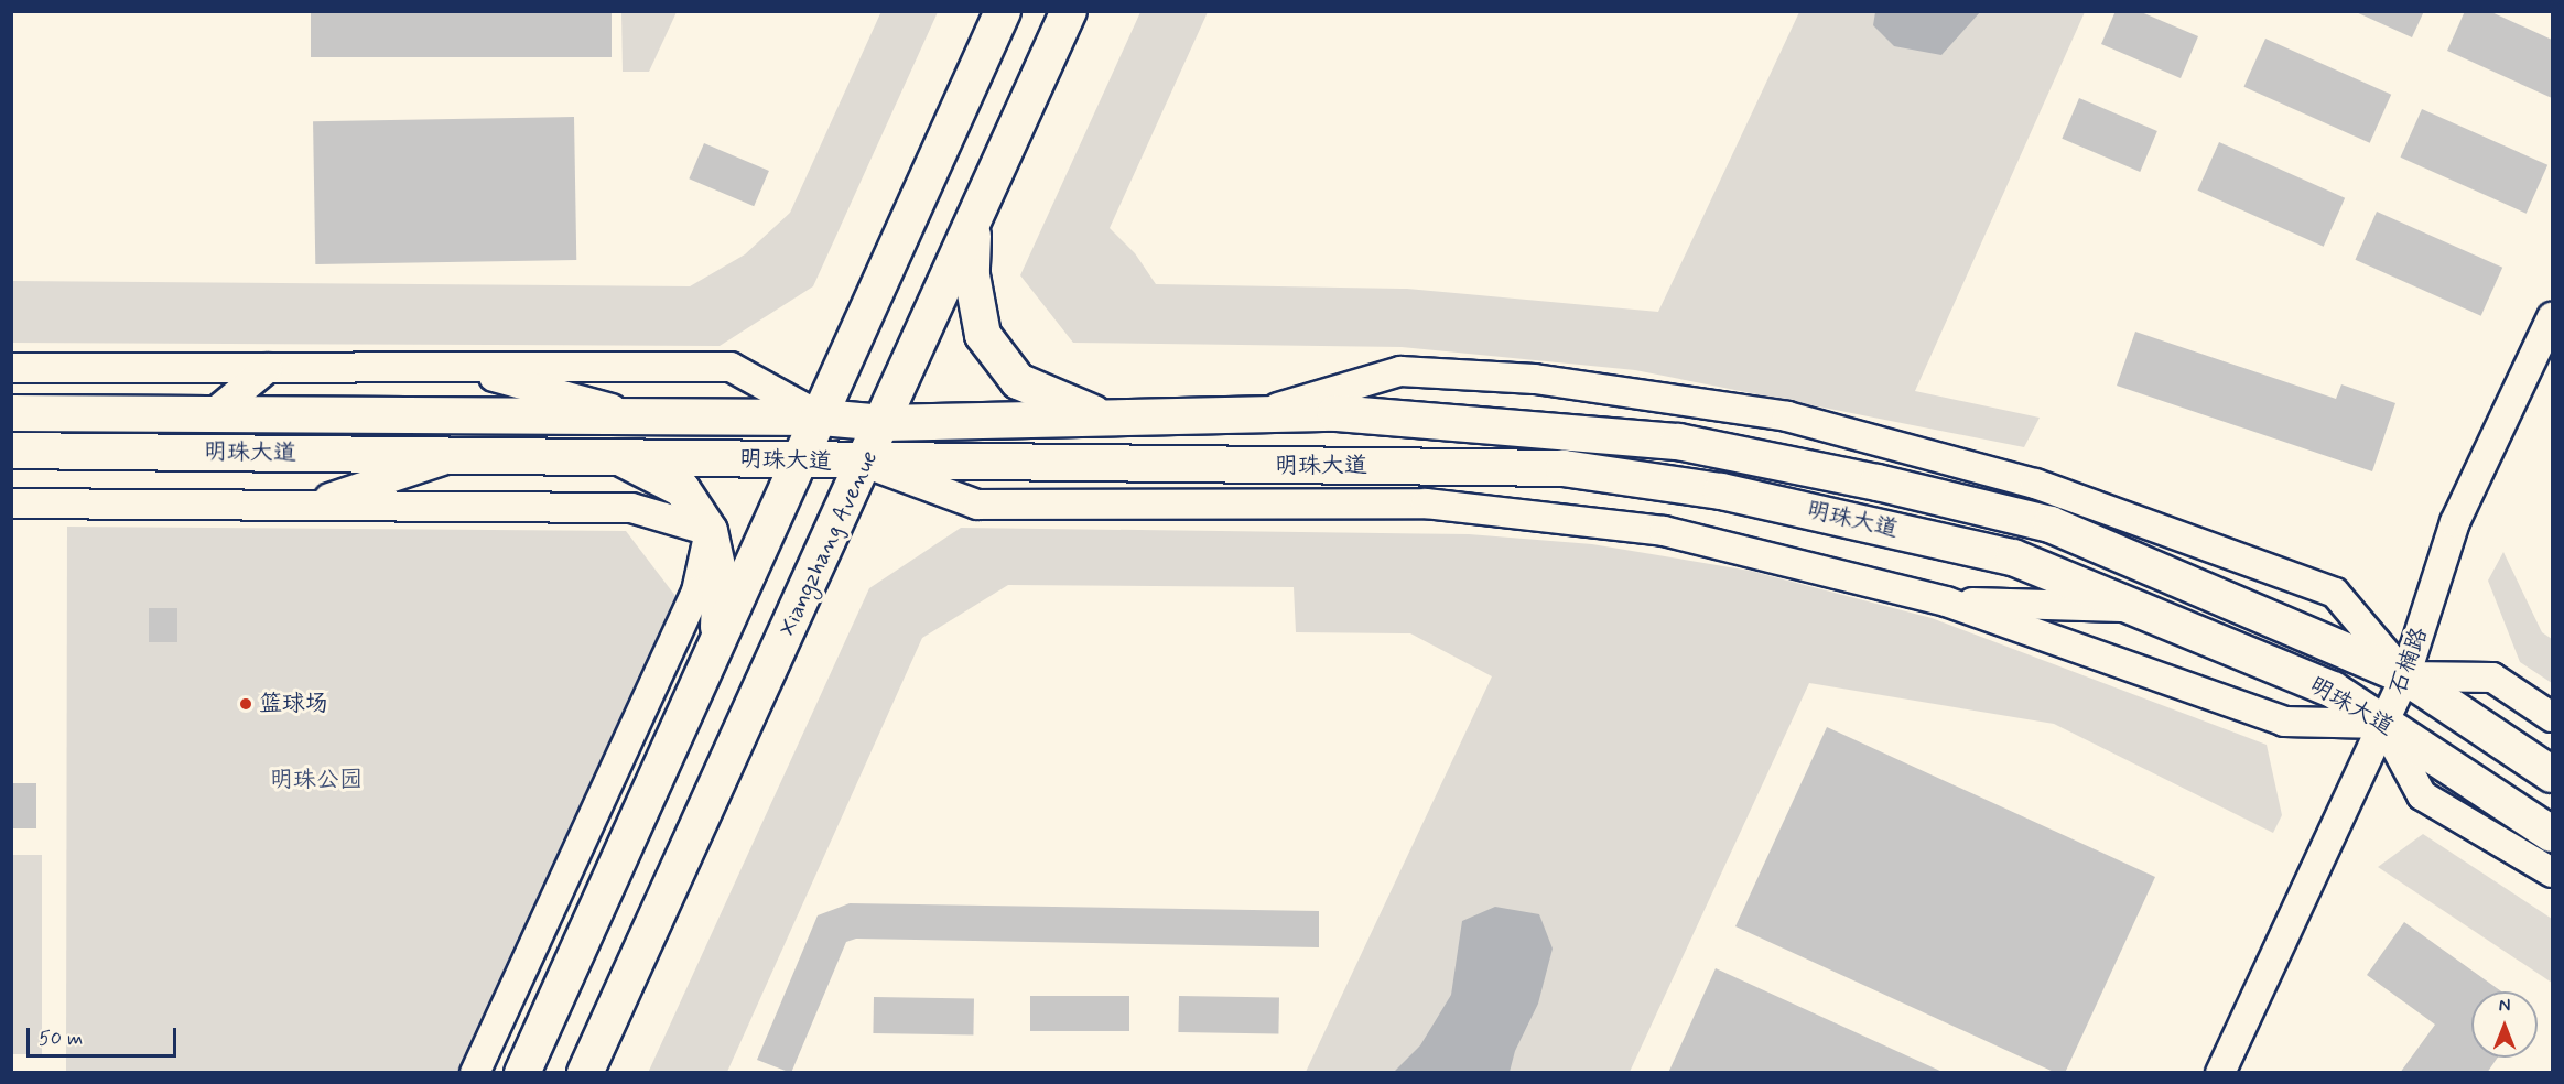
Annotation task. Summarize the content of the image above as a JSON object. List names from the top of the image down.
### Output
{
  "streets": {
    "main road": ["明珠大道", "Xiangzhang Avenue"],
    "street": ["石楠路"]
  },
  "crossings": [
    ["明珠大道", "Xiangzhang Avenue"],
    ["明珠大道", "石楠路"]
  ],
  "parks": ["明珠公园"],
  "places": ["篮球场"],
  "scale_bar": "50 m",
  "north": "top"
}
